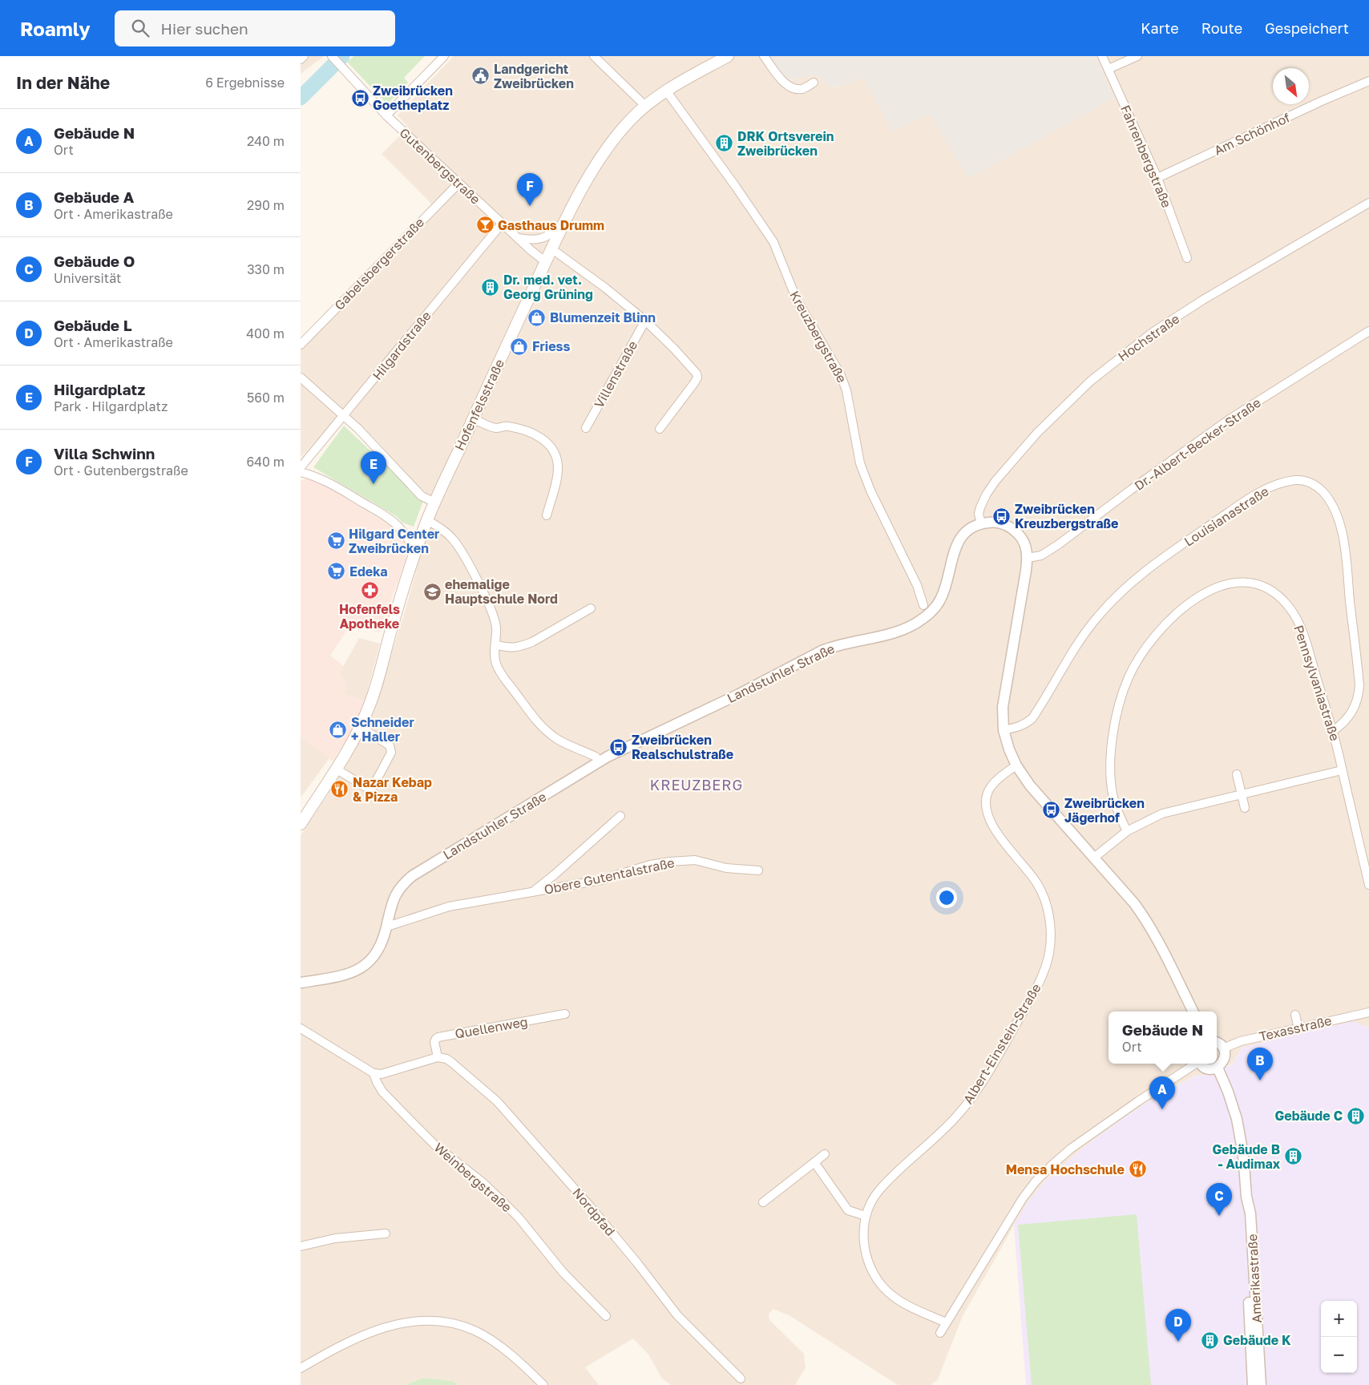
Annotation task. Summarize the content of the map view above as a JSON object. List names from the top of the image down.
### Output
{
  "streets": {
    "main road": ["Hofenfelsstraße"],
    "street": [
      "Am Schönhof",
      "Fahrenbergstraße",
      "Gutenbergstraße",
      "Gabelsbergerstraße",
      "Kreuzbergstraße",
      "Hochstraße",
      "Hilgardstraße",
      "Villenstraße",
      "Dr.-Albert-Becker-Straße",
      "Louisianastraße",
      "Landstuhler Straße",
      "Pennsylvaniastraße",
      "Obere Gutentalstraße",
      "Quellenweg",
      "Texasstraße",
      "Albert-Einstein-Straße",
      "Weinbergstraße",
      "Nordpfad",
      "Amerikastraße"
    ]
  },
  "crossings": [
    ["Am Schönhof", "Fahrenbergstraße"],
    ["Gutenbergstraße", "Gabelsbergerstraße"],
    ["Gutenbergstraße", "Hilgardstraße"],
    ["Gutenbergstraße", "Hofenfelsstraße"],
    ["Kreuzbergstraße", "Hofenfelsstraße"],
    ["Hochstraße", "Landstuhler Straße"],
    ["Louisianastraße", "Pennsylvaniastraße"],
    ["Landstuhler Straße", "Obere Gutentalstraße"],
    ["Quellenweg", "Nordpfad"]
  ],
  "districts": ["KREUZBERG"],
  "places": {
    "public building": ["Landgericht Zweibrücken"],
    "bus stop": [
      "Zweibrücken Goetheplatz",
      "Zweibrücken Kreuzbergstraße",
      "Zweibrücken Realschulstraße",
      "Zweibrücken Jägerhof"
    ],
    "building": [
      "DRK Ortsverein Zweibrücken",
      "Dr. med. vet. Georg Grüning",
      "Gebäude C",
      "Gebäude B - Audimax",
      "Gebäude K"
    ],
    "bar": ["Gasthaus Drumm"],
    "shop": ["Blumenzeit Blinn", "Friess", "Schneider + Haller"],
    "supermarket": ["Hilgard Center Zweibrücken", "Edeka"],
    "pharmacy": ["Hofenfels Apotheke"],
    "school or university": ["ehemalige Hauptschule Nord"],
    "restaurant": ["Nazar Kebap & Pizza", "Mensa Hochschule"]
  },
  "north": "bottom right",
  "page": {
    "header": "Roamly",
    "search": "Hier suchen",
    "nav": ["Karte", "Route", "Gespeichert"],
    "heading": ["In der Nähe", "6 Ergebnisse"],
    "list": [
      {
        "mark": "A",
        "name": "Gebäude N",
        "note": "Ort",
        "value": "240 m"
      },
      {
        "mark": "B",
        "name": "Gebäude A",
        "note": "Ort · Amerikastraße",
        "value": "290 m"
      },
      {
        "mark": "C",
        "name": "Gebäude O",
        "note": "Universität",
        "value": "330 m"
      },
      {
        "mark": "D",
        "name": "Gebäude L",
        "note": "Ort · Amerikastraße",
        "value": "400 m"
      },
      {
        "mark": "E",
        "name": "Hilgardplatz",
        "note": "Park · Hilgardplatz",
        "value": "560 m"
      },
      {
        "mark": "F",
        "name": "Villa Schwinn",
        "note": "Ort · Gutenbergstraße",
        "value": "640 m"
      }
    ],
    "pins": [
      "F",
      "E",
      "B",
      "A",
      "C",
      "D"
    ],
    "popup": ["Gebäude N", "Ort"],
    "map_buttons": ["+", "−"]
  }
}
